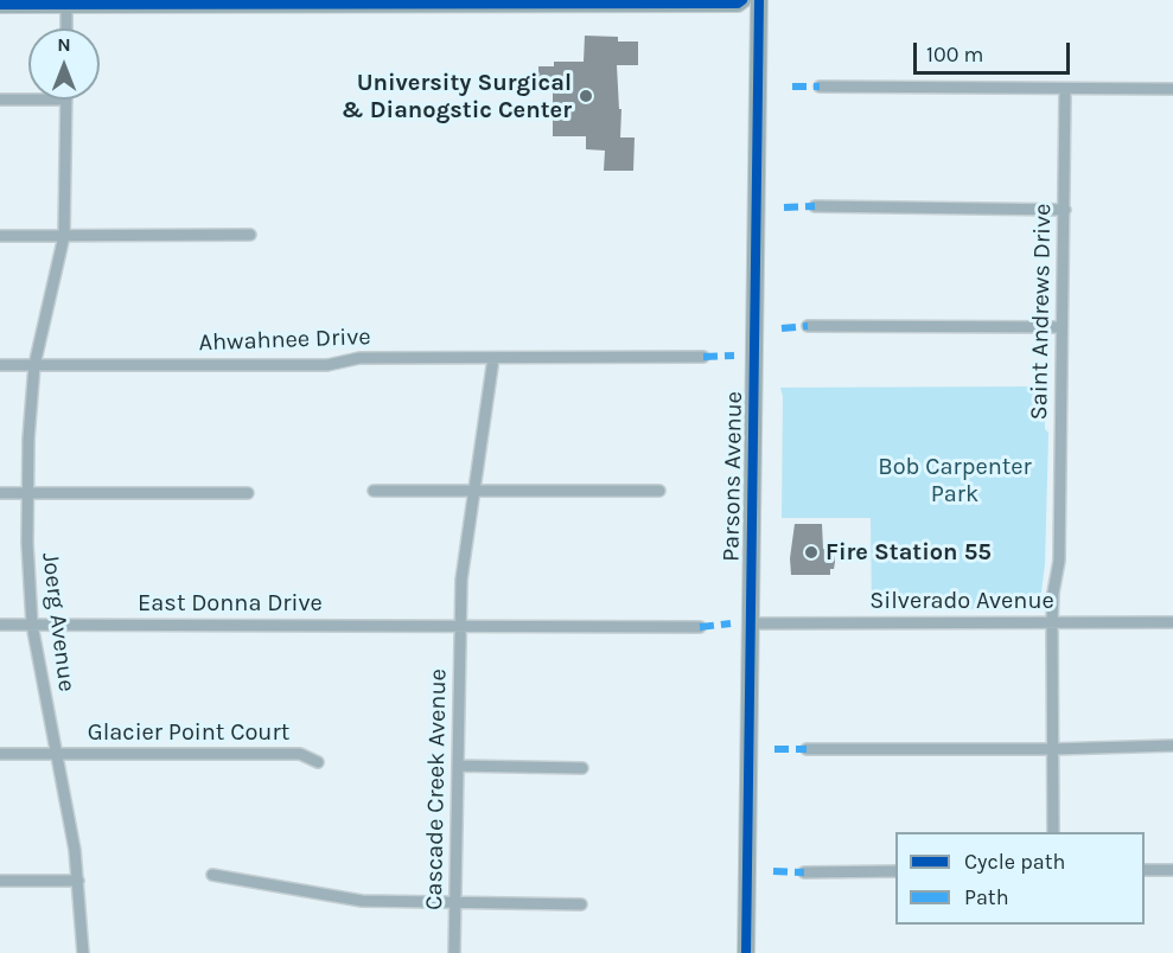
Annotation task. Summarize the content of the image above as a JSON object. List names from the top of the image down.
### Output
{
  "streets": {
    "street": [
      "Saint Andrews Drive",
      "Ahwahnee Drive",
      "Parsons Avenue",
      "Silverado Avenue",
      "East Donna Drive",
      "Joerg Avenue",
      "Glacier Point Court",
      "Cascade Creek Avenue"
    ]
  },
  "crossings": [
    ["Saint Andrews Drive", "Silverado Avenue"],
    ["Ahwahnee Drive", "Joerg Avenue"],
    ["Ahwahnee Drive", "Cascade Creek Avenue"],
    ["Parsons Avenue", "Silverado Avenue"],
    ["East Donna Drive", "Joerg Avenue"],
    ["East Donna Drive", "Cascade Creek Avenue"],
    ["Joerg Avenue", "Glacier Point Court"]
  ],
  "parks": ["Bob Carpenter Park"],
  "places": ["University Surgical & Dianogstic Center", "Fire Station 55"],
  "legend": ["Cycle path", "Path"],
  "scale_bar": "100 m",
  "north": "top"
}
